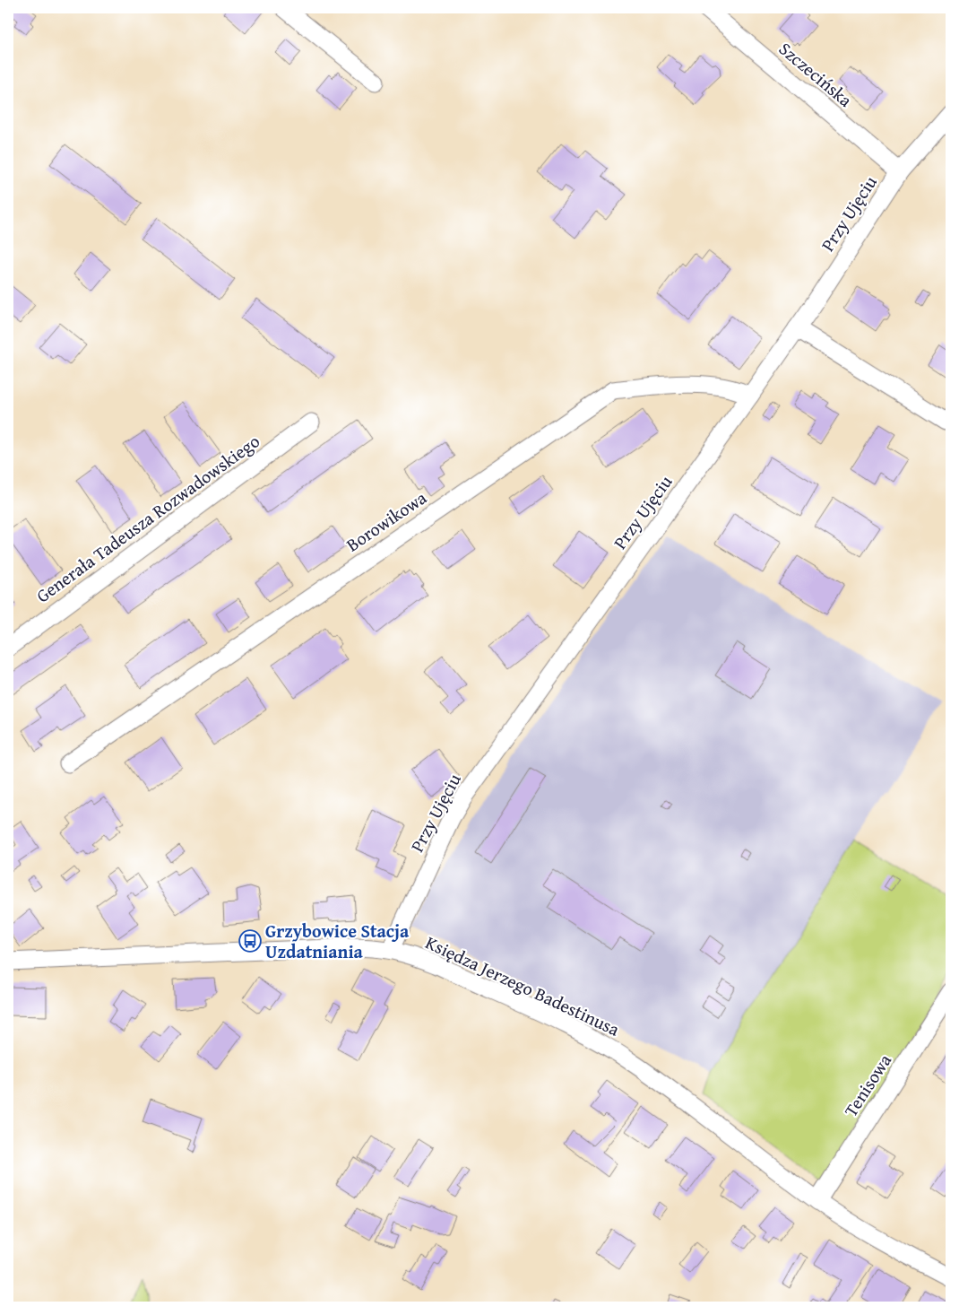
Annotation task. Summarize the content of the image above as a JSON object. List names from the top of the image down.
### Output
{
  "streets": {
    "street": [
      "Szczecińska",
      "Przy Ujęciu",
      "Generała Tadeusza Rozwadowskiego",
      "Borowikowa",
      "Księdza Jerzego Badestinusa",
      "Tenisowa"
    ]
  },
  "crossings": [
    ["Szczecińska", "Przy Ujęciu"],
    ["Przy Ujęciu", "Borowikowa"],
    ["Przy Ujęciu", "Księdza Jerzego Badestinusa"],
    ["Księdza Jerzego Badestinusa", "Tenisowa"]
  ],
  "places": {
    "bus stop": ["Grzybowice Stacja Uzdatniania"]
  }
}
